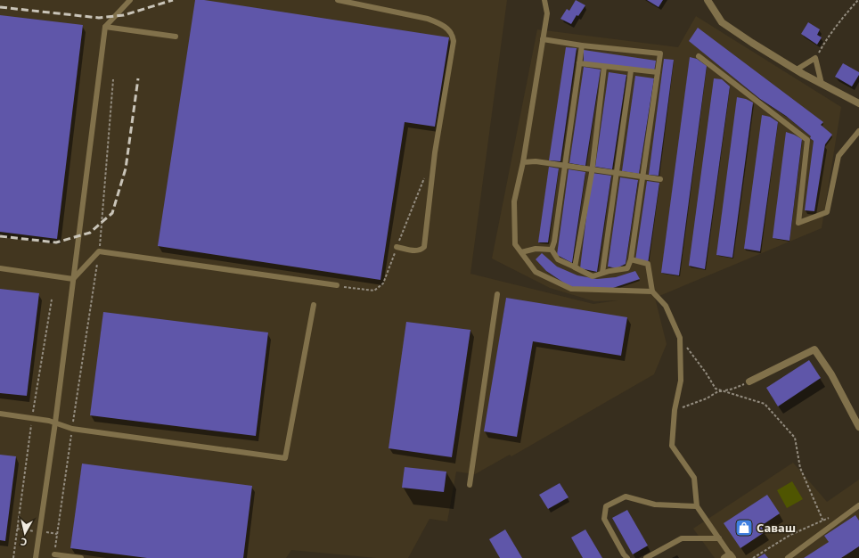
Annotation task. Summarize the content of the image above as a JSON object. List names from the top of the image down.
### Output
{
  "places": {
    "shop": ["Саваш"]
  },
  "north": "bottom"
}
